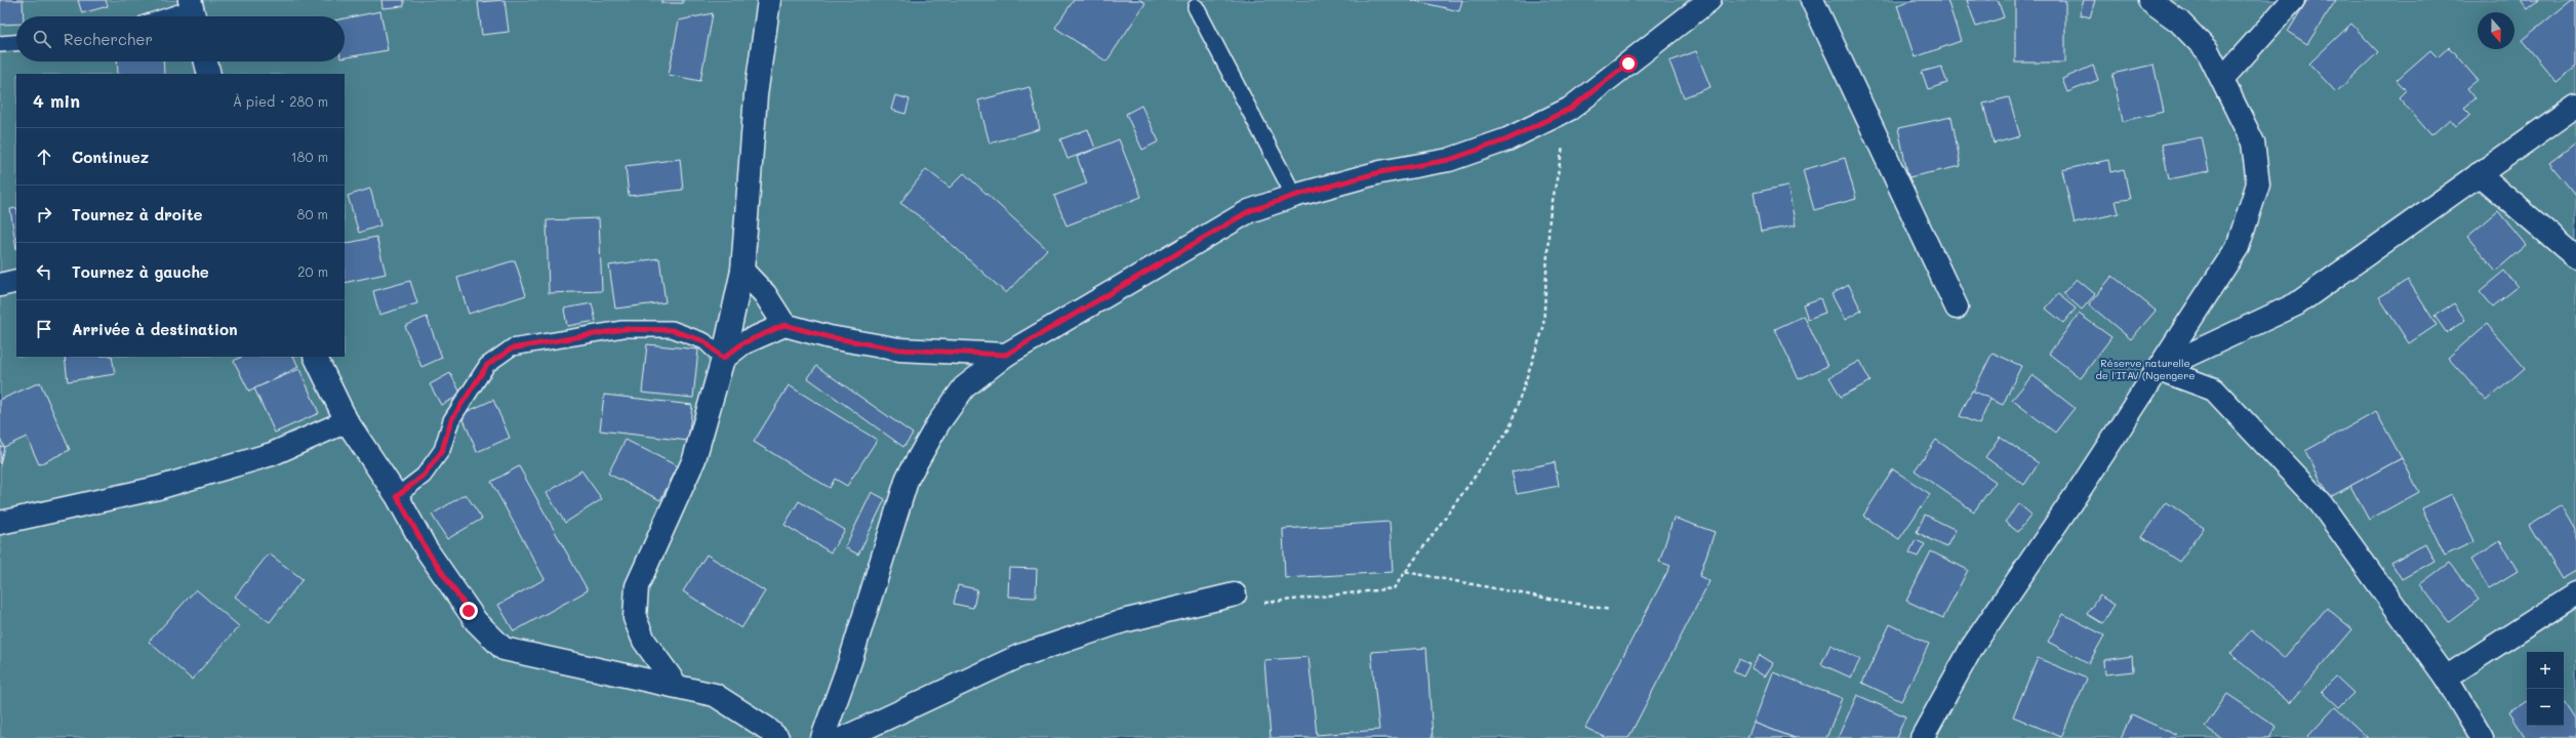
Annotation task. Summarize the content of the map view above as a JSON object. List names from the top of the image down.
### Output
{
  "parks": ["Réserve naturelle de l'ITAV (Ngengere"],
  "north": "bottom",
  "page": {
    "search": "Rechercher",
    "heading": ["4 min", "À pied · 280 m"],
    "list": [
      ["Continuez", "180 m"],
      ["Tournez à droite", "80 m"],
      ["Tournez à gauche", "20 m"],
      "Arrivée à destination"
    ],
    "map_buttons": ["+", "−"]
  }
}
